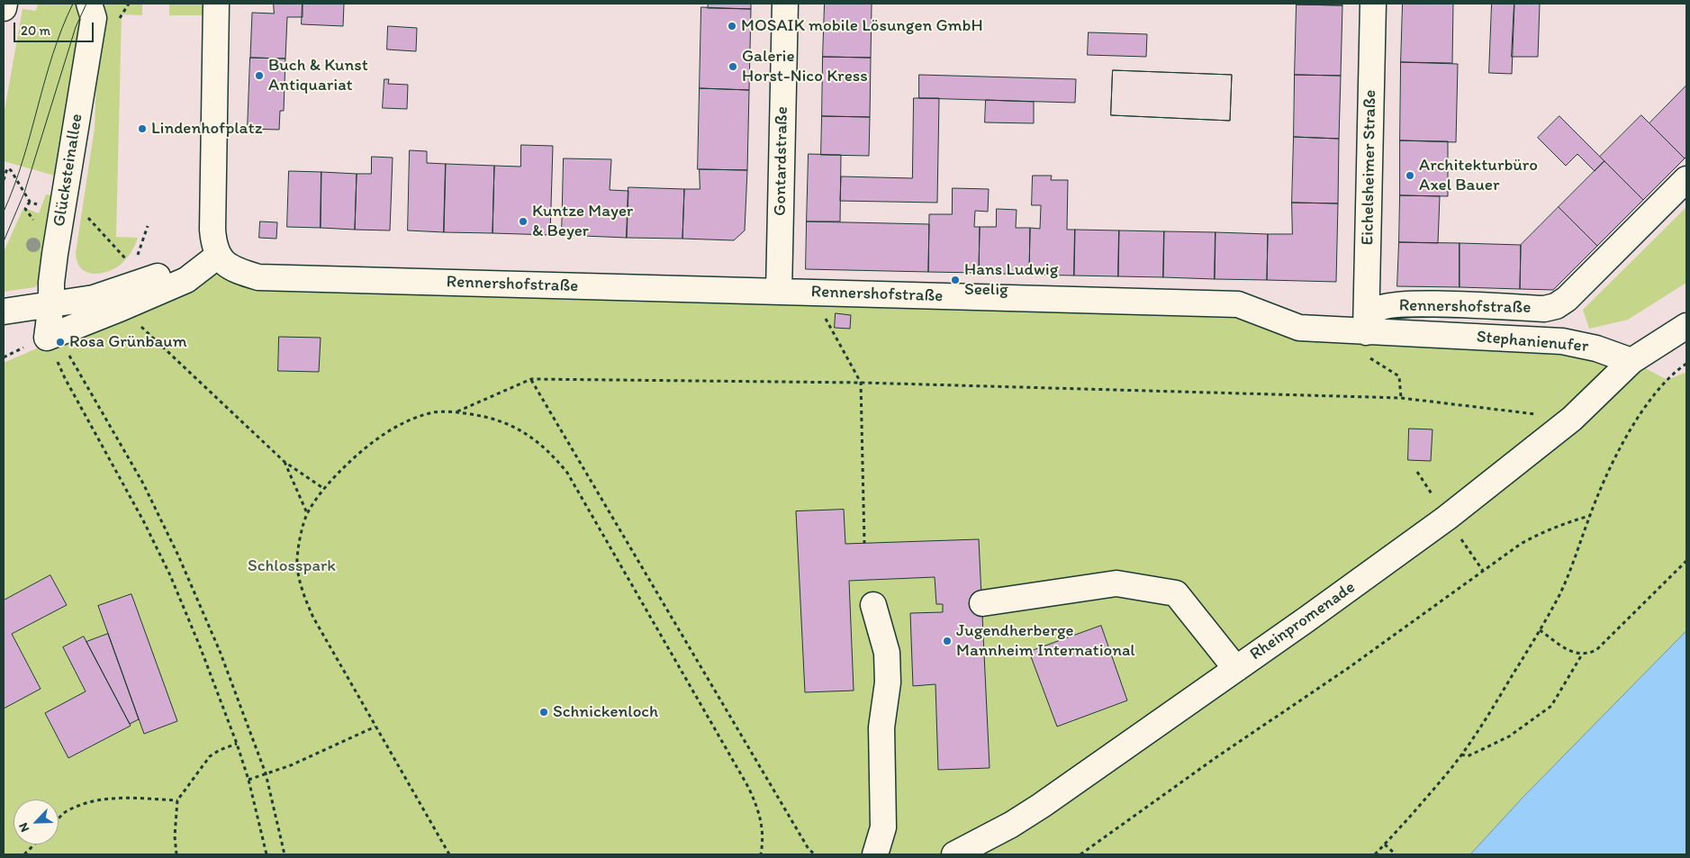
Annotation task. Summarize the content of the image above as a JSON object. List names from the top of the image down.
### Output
{
  "streets": {
    "street": [
      "Gontardstraße",
      "Eichelsheimer Straße",
      "Glücksteinallee",
      "Rennershofstraße",
      "Stephanienufer",
      "Rheinpromenade"
    ]
  },
  "crossings": [
    ["Gontardstraße", "Rennershofstraße"],
    ["Eichelsheimer Straße", "Rennershofstraße"],
    ["Eichelsheimer Straße", "Stephanienufer"],
    ["Rennershofstraße", "Stephanienufer"],
    ["Stephanienufer", "Rheinpromenade"]
  ],
  "parks": ["Schlosspark"],
  "places": [
    "MOSAIK mobile Lösungen GmbH",
    "Galerie Horst-Nico Kress",
    "Buch & Kunst Antiquariat",
    "Lindenhofplatz",
    "Architekturbüro Axel Bauer",
    "Kuntze Mayer & Beyer",
    "Hans Ludwig Seelig",
    "Rosa Grünbaum",
    "Jugendherberge Mannheim International",
    "Schnickenloch"
  ],
  "scale_bar": "20 m",
  "north": "bottom left"
}
